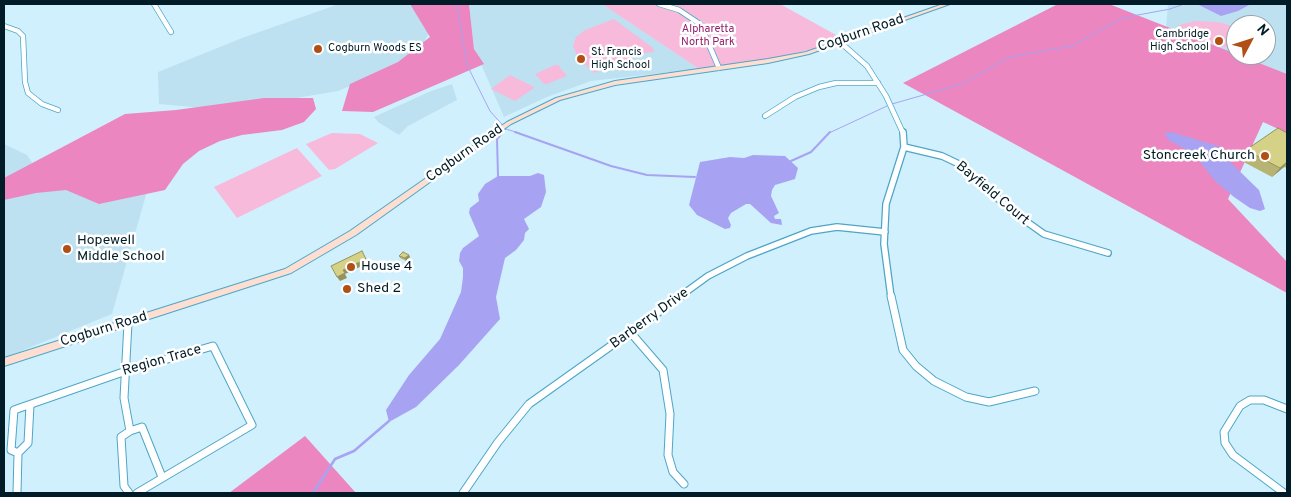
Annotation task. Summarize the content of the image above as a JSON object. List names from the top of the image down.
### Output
{
  "streets": {
    "street": [
      "Cogburn Road",
      "Bayfield Court",
      "Barberry Drive",
      "Region Trace"
    ]
  },
  "parks": ["Alpharetta North Park"],
  "places": [
    "Cambridge High School",
    "Cogburn Woods ES",
    "St. Francis High School",
    "Stoncreek Church",
    "Hopewell Middle School",
    "House 4",
    "Shed 2"
  ],
  "north": "top right"
}
